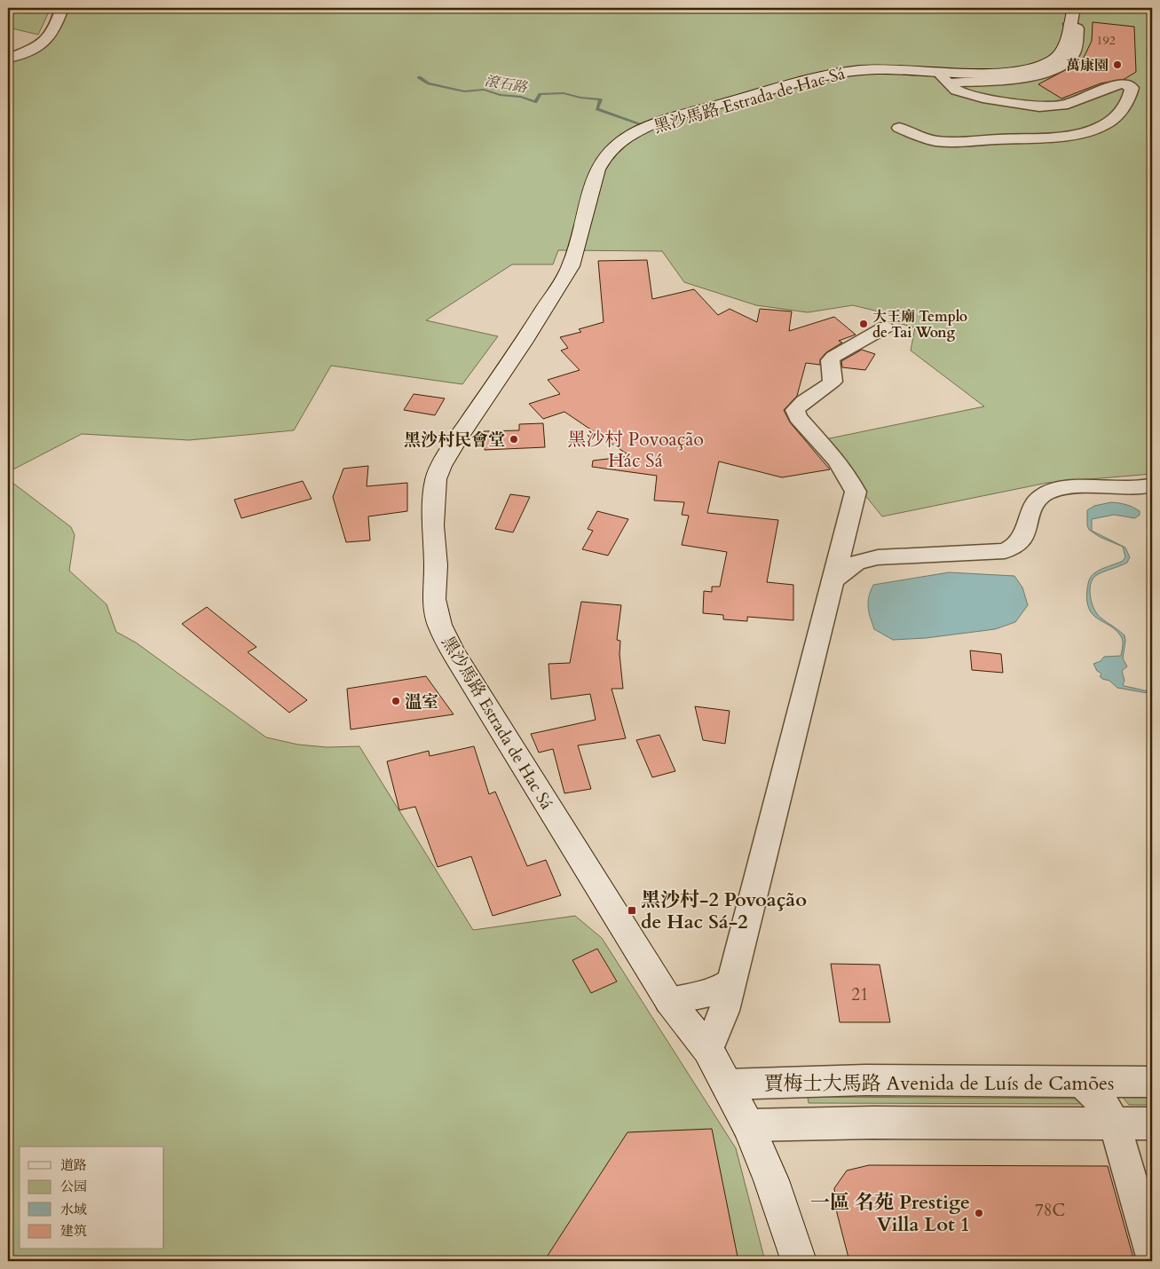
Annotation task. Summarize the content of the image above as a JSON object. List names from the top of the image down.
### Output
{
  "streets": {
    "main road": ["黑沙馬路 Estrada de Hac Sá"],
    "street": ["賈梅士大馬路 Avenida de Luís de Camões"]
  },
  "crossings": [
    ["黑沙馬路 Estrada de Hac Sá", "賈梅士大馬路 Avenida de Luís de Camões"]
  ],
  "districts": ["黑沙村 Povoação Hác Sá"],
  "water": ["滾石路"],
  "places": {
    "other": [
      "萬康園",
      "大王廟 Templo de Tai Wong",
      "黑沙村民會堂",
      "溫室",
      "一區 名苑 Prestige Villa Lot 1"
    ],
    "transit": ["黑沙村-2 Povoação de Hac Sá-2"]
  },
  "house_numbers": ["192", "21", "78C"],
  "legend": [
    "道路",
    "公园",
    "水域",
    "建筑"
  ]
}
